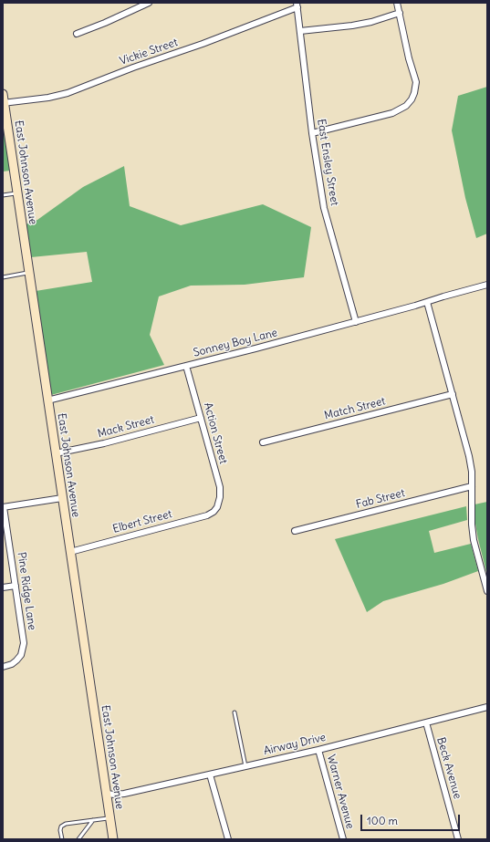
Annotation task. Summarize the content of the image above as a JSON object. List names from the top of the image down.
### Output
{
  "streets": {
    "main road": ["East Johnson Avenue"],
    "street": [
      "Vickie Street",
      "East Ensley Street",
      "Sonney Boy Lane",
      "Match Street",
      "Mack Street",
      "Action Street",
      "Fab Street",
      "Elbert Street",
      "Pine Ridge Lane",
      "Airway Drive",
      "Beck Avenue",
      "Warner Avenue"
    ]
  },
  "crossings": [
    ["Vickie Street", "East Ensley Street"],
    ["Vickie Street", "East Johnson Avenue"],
    ["East Ensley Street", "Sonney Boy Lane"],
    ["East Johnson Avenue", "Sonney Boy Lane"],
    ["East Johnson Avenue", "Mack Street"],
    ["East Johnson Avenue", "Elbert Street"],
    ["East Johnson Avenue", "Airway Drive"],
    ["Sonney Boy Lane", "Action Street"],
    ["Mack Street", "Action Street"],
    ["Action Street", "Elbert Street"],
    ["Airway Drive", "Beck Avenue"],
    ["Airway Drive", "Warner Avenue"]
  ],
  "scale_bar": "100 m"
}
